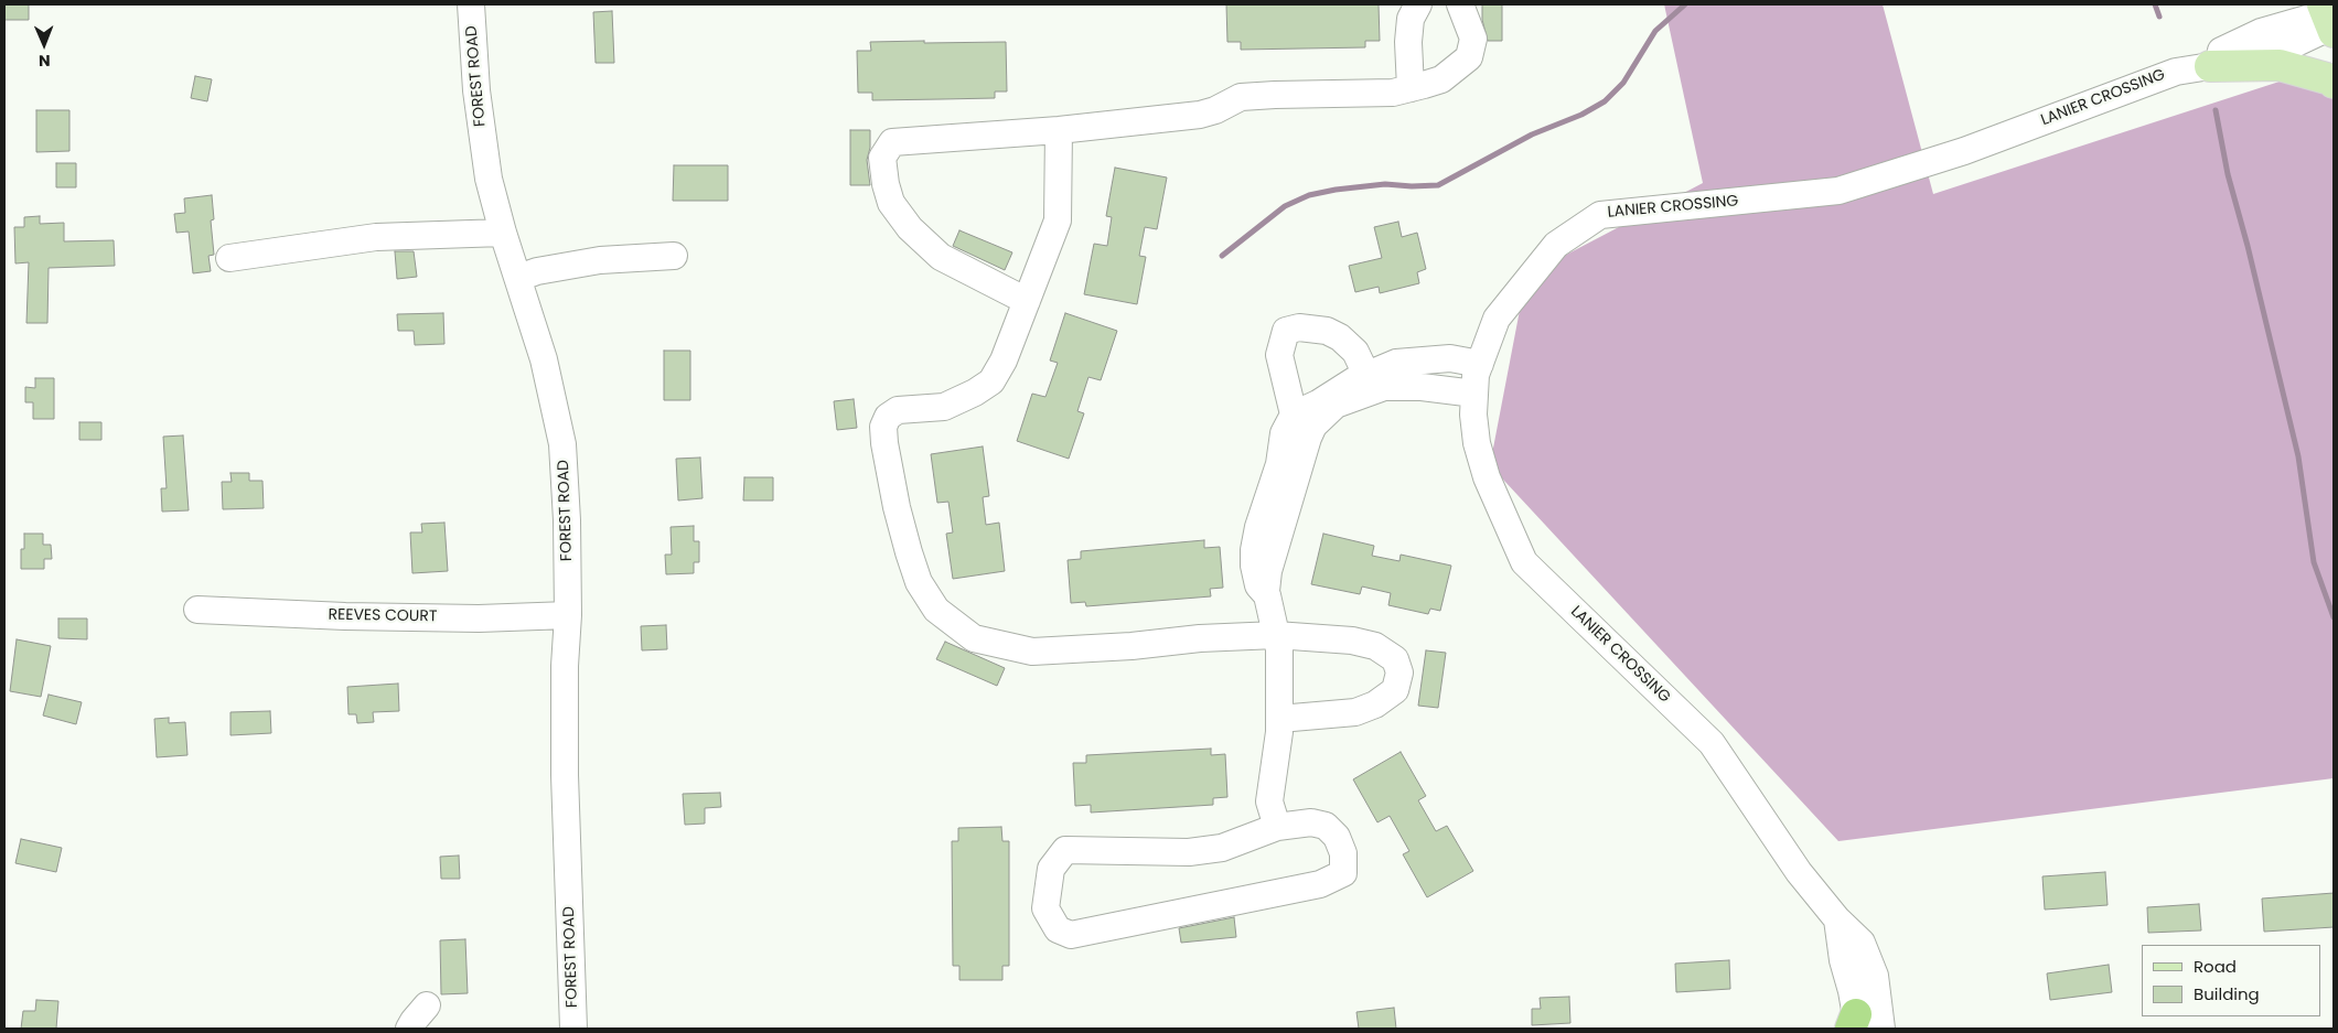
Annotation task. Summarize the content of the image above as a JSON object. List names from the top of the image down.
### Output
{
  "streets": {
    "street": ["FOREST ROAD", "LANIER CROSSING", "REEVES COURT"]
  },
  "crossings": [
    ["FOREST ROAD", "REEVES COURT"]
  ],
  "legend": ["Road", "Building"],
  "north": "bottom"
}
